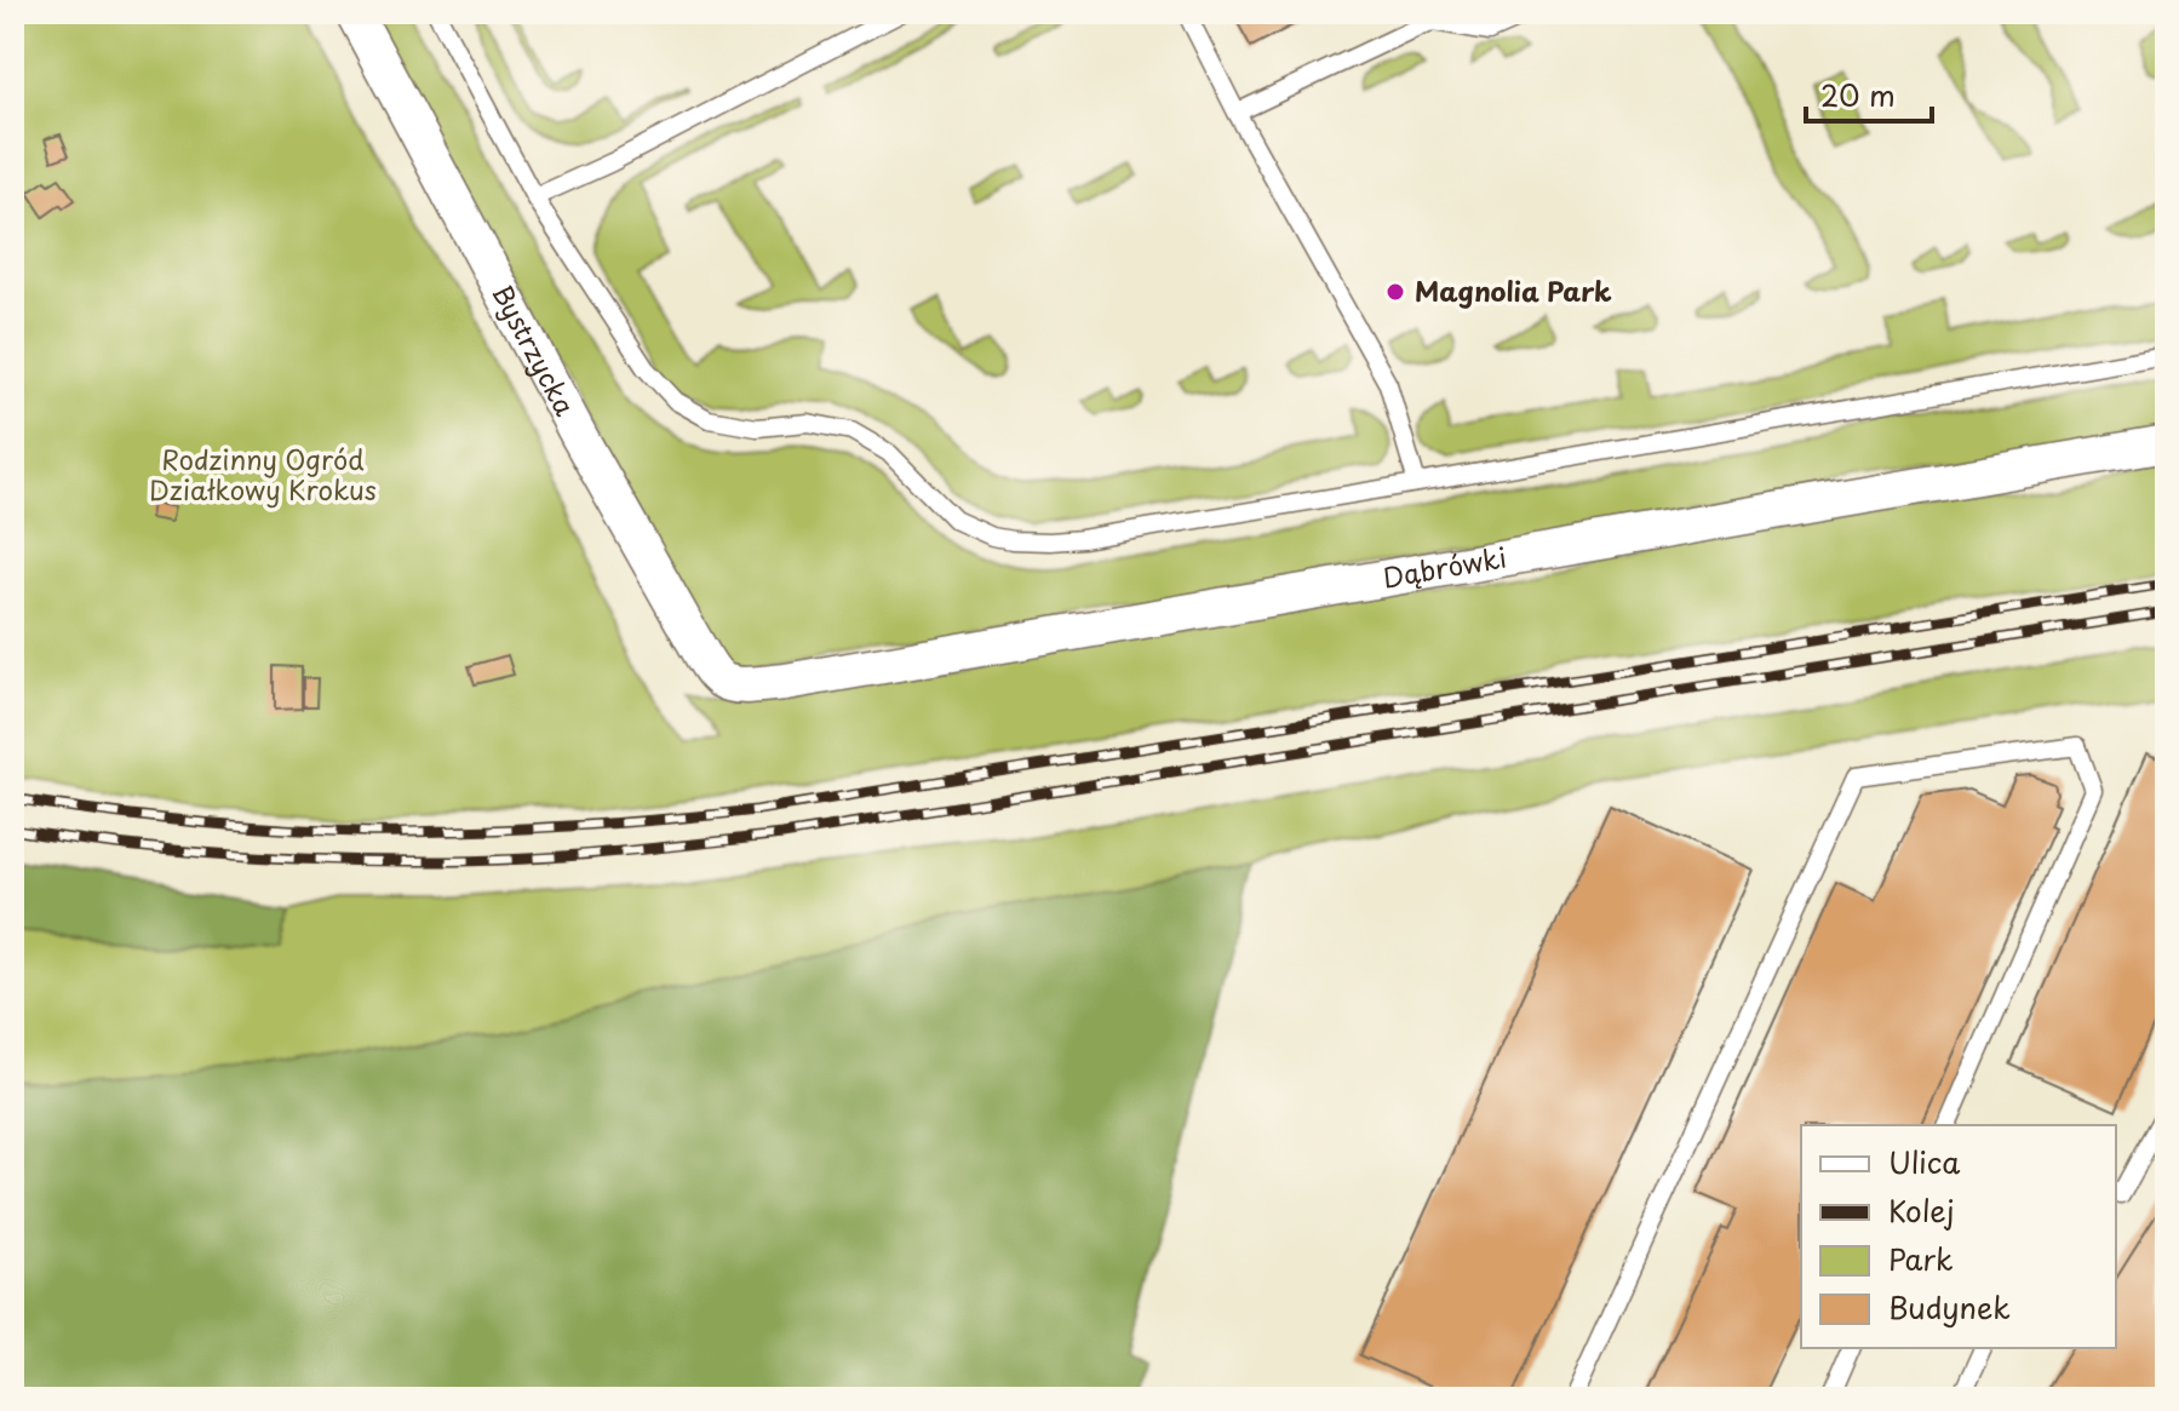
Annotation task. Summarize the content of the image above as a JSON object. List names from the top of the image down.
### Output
{
  "streets": {
    "street": ["Bystrzycka", "Dąbrówki"]
  },
  "crossings": [
    ["Bystrzycka", "Dąbrówki"]
  ],
  "parks": ["Rodzinny Ogród Działkowy Krokus"],
  "places": ["Magnolia Park"],
  "legend": [
    "Ulica",
    "Kolej",
    "Park",
    "Budynek"
  ],
  "scale_bar": "20 m"
}
